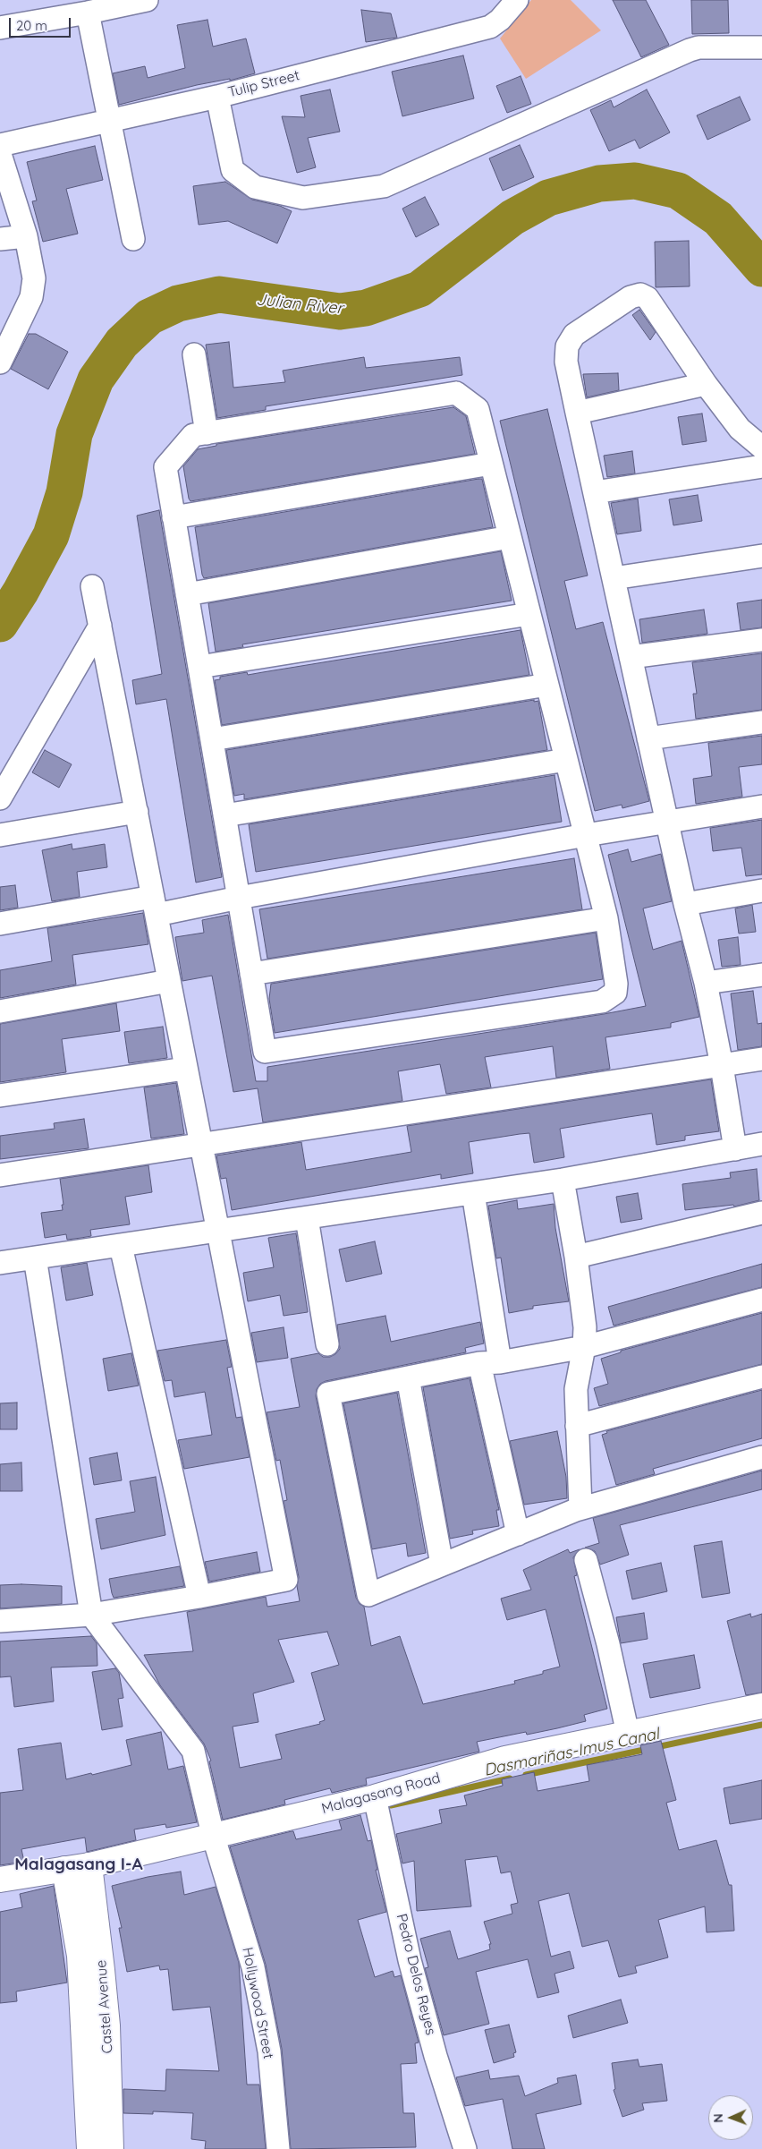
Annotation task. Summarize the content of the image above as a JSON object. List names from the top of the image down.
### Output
{
  "streets": {
    "main road": ["Malagasang Road", "Castel Avenue"],
    "street": ["Tulip Street", "Pedro Delos Reyes", "Hollywood Street"]
  },
  "crossings": [
    ["Malagasang Road", "Pedro Delos Reyes"],
    ["Malagasang Road", "Hollywood Street"],
    ["Malagasang Road", "Castel Avenue"]
  ],
  "districts": ["Malagasang I-A"],
  "water": ["Julian River", "Dasmariñas-Imus Canal"],
  "scale_bar": "20 m",
  "north": "left"
}
